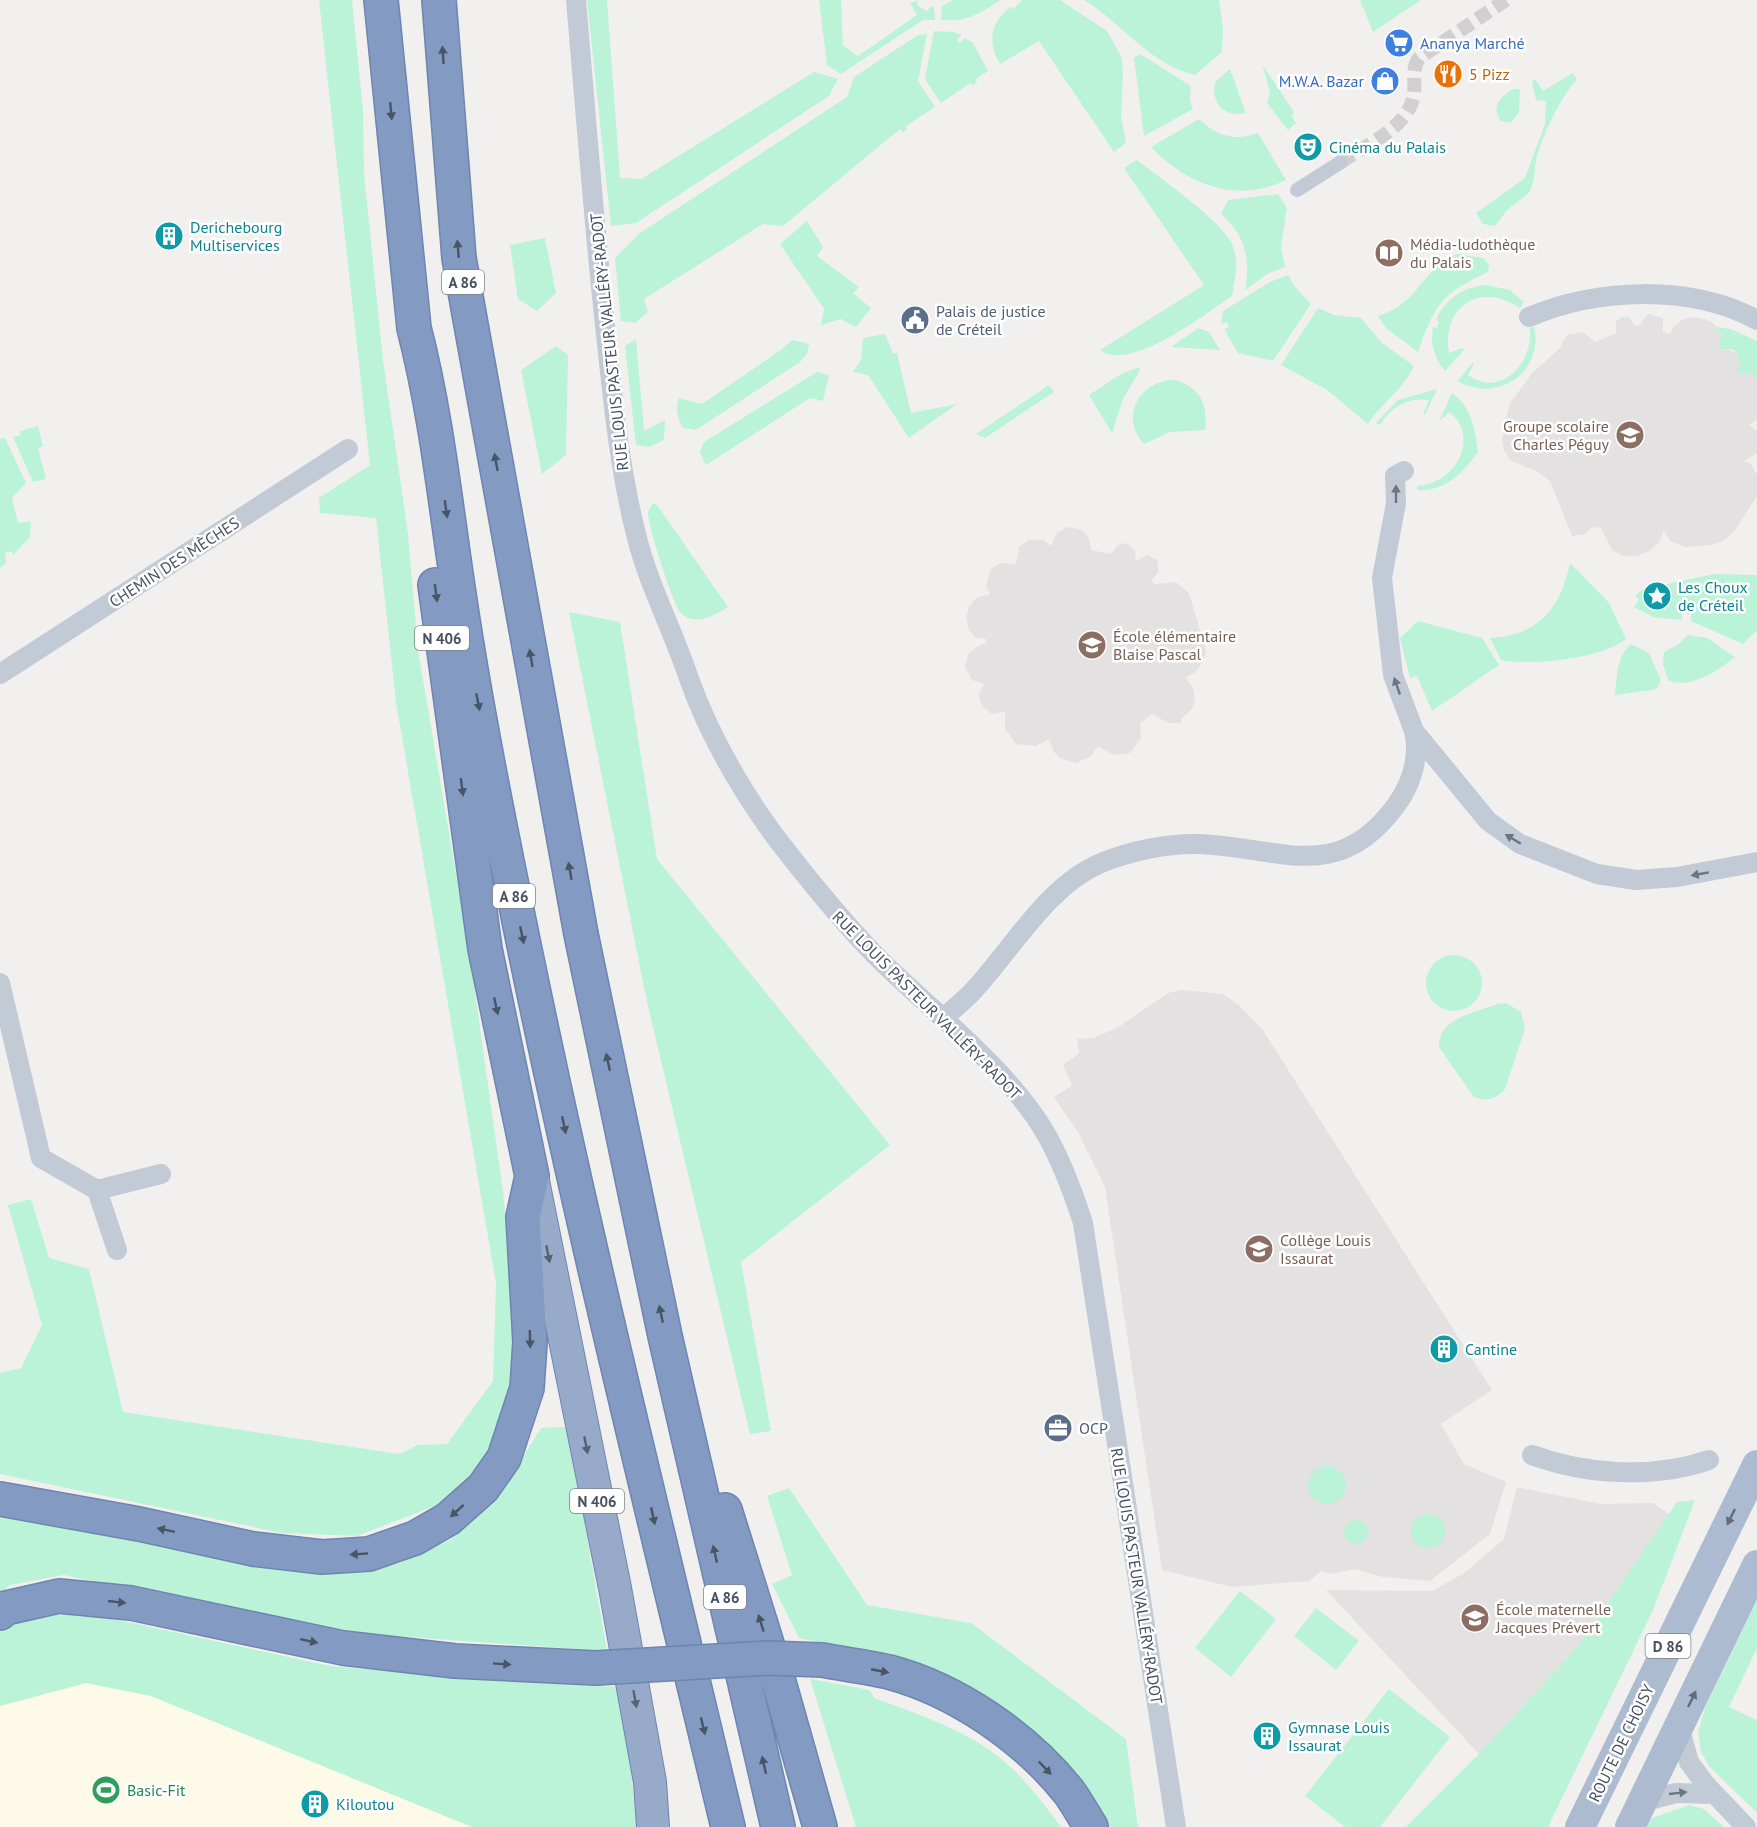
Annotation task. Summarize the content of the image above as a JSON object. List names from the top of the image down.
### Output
{
  "streets": {
    "highway": ["A 86", "N 406"],
    "main road": ["D 86", "ROUTE DE CHOISY"],
    "street": ["RUE LOUIS PASTEUR VALLÉRY-RADOT", "CHEMIN DES MÈCHES"]
  },
  "crossings": [
    ["A 86", "N 406"]
  ],
  "places": {
    "supermarket": ["Ananya Marché"],
    "restaurant": ["5 Pizz"],
    "shop": ["M.W.A. Bazar"],
    "theatre": ["Cinéma du Palais"],
    "building": [
      "Derichebourg Multiservices",
      "Cantine",
      "Gymnase Louis Issaurat",
      "Kiloutou"
    ],
    "library": ["Média-ludothèque du Palais"],
    "public building": ["Palais de justice de Créteil"],
    "school or university": [
      "Groupe scolaire Charles Péguy",
      "École élémentaire Blaise Pascal",
      "Collège Louis Issaurat",
      "École maternelle Jacques Prévert"
    ],
    "place": ["Les Choux de Créteil"],
    "office": ["OCP"],
    "sports": ["Basic-Fit"]
  }
}
